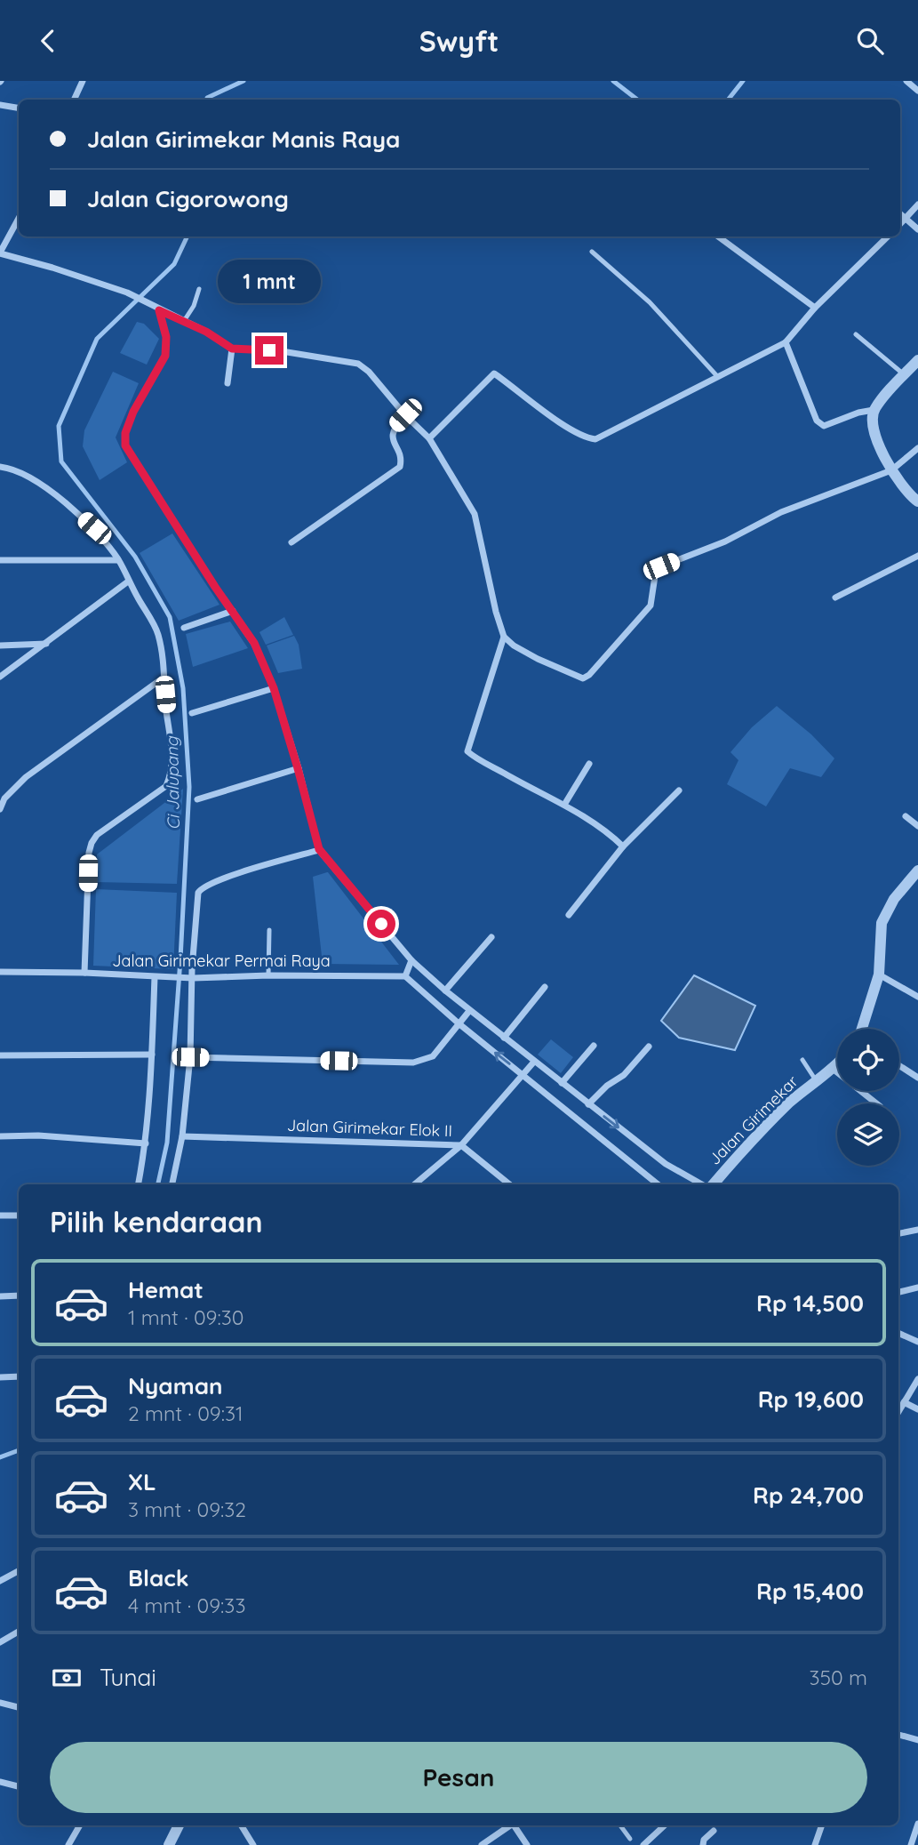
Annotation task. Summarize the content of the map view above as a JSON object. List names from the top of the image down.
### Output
{
  "streets": {
    "street": ["Jalan Girimekar Permai Raya", "Jalan Girimekar", "Jalan Girimekar Elok II"]
  },
  "water": ["Ci Jalupang"],
  "page": {
    "header": "Swyft",
    "banner": ["Jalan Girimekar Manis Raya", "Jalan Cigorowong"],
    "bubble": "1 mnt",
    "heading": "Pilih kendaraan",
    "list": [
      {
        "name": "Hemat",
        "note": "1 mnt · 09:30",
        "value": "Rp 14,500"
      },
      {
        "name": "Nyaman",
        "note": "2 mnt · 09:31",
        "value": "Rp 19,600"
      },
      {
        "name": "XL",
        "note": "3 mnt · 09:32",
        "value": "Rp 24,700"
      },
      {
        "name": "Black",
        "note": "4 mnt · 09:33",
        "value": "Rp 15,400"
      }
    ],
    "pay": ["Tunai", "350 m"],
    "buttons": "Pesan"
  }
}
